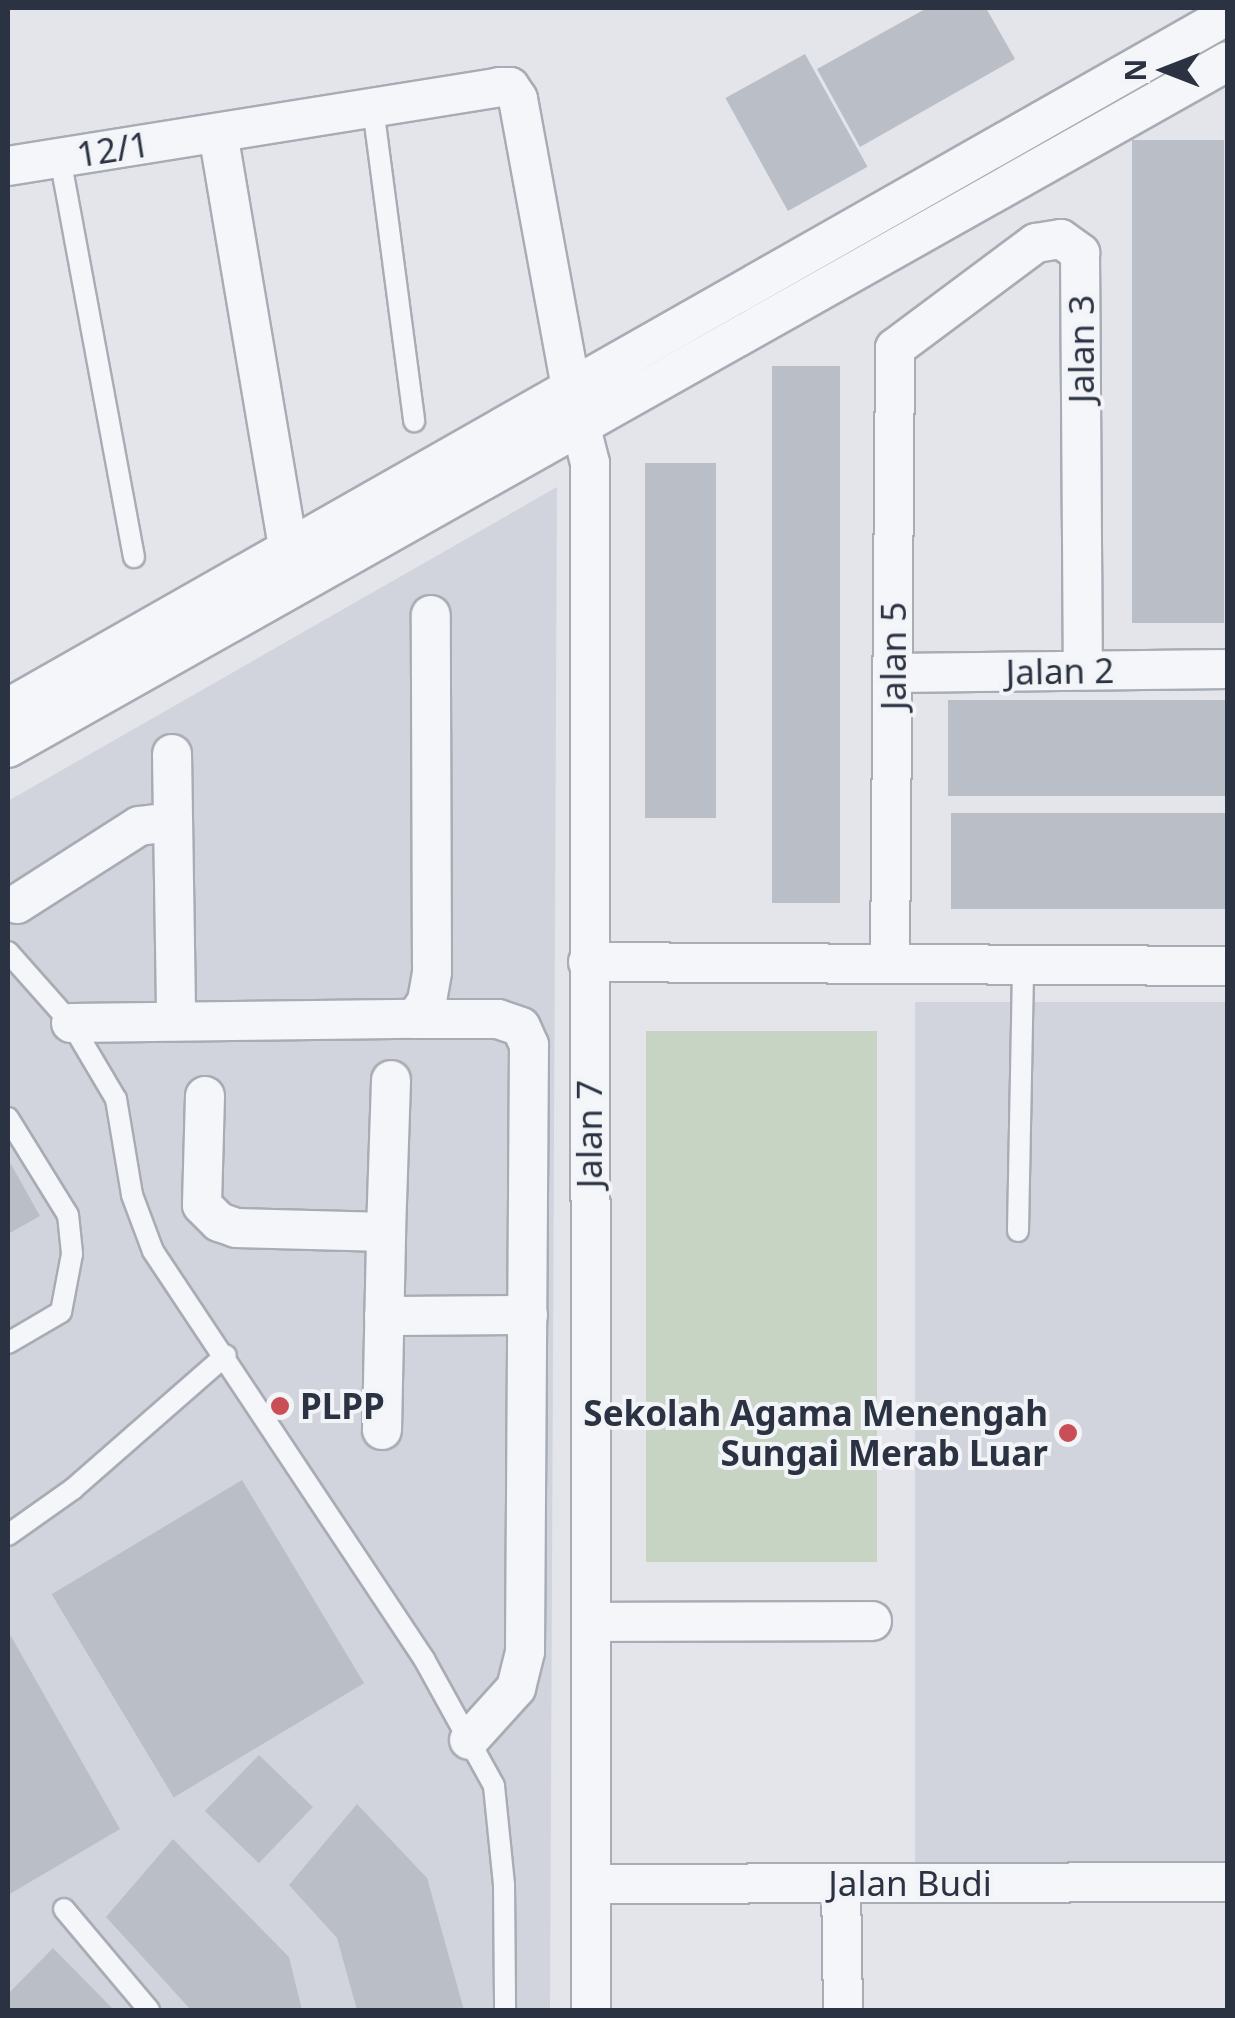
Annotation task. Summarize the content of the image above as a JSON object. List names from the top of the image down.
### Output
{
  "streets": {
    "street": [
      "12/1",
      "Jalan 3",
      "Jalan 5",
      "Jalan 2",
      "Jalan 7",
      "Jalan Budi"
    ]
  },
  "crossings": [
    ["12/1", "Jalan 7"],
    ["Jalan 3", "Jalan 5"],
    ["Jalan 3", "Jalan 2"],
    ["Jalan 5", "Jalan 2"],
    ["Jalan 7", "Jalan Budi"]
  ],
  "places": ["PLPP", "Sekolah Agama Menengah Sungai Merab Luar"],
  "north": "left"
}
